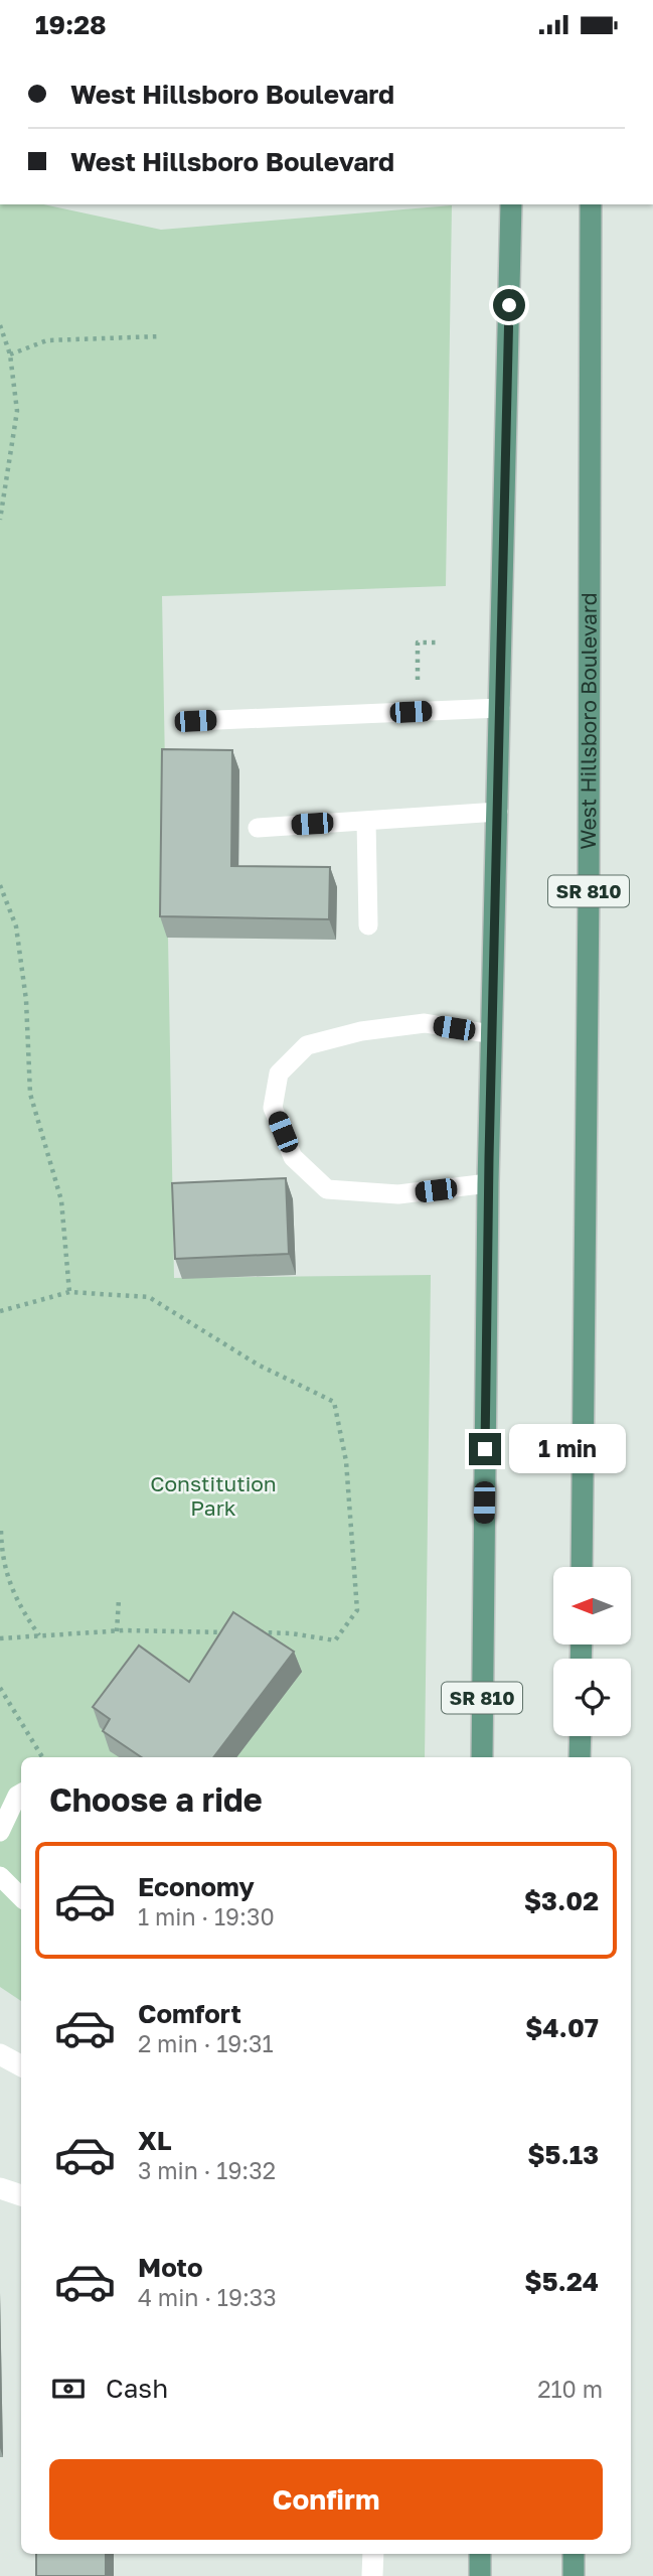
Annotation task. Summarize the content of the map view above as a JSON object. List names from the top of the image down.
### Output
{
  "streets": {
    "main road": ["West Hillsboro Boulevard", "SR 810"]
  },
  "parks": ["Constitution Park"],
  "north": "left",
  "page": {
    "status": "19:28",
    "banner": ["West Hillsboro Boulevard", "West Hillsboro Boulevard"],
    "bubble": "1 min",
    "heading": "Choose a ride",
    "list": [
      {
        "name": "Economy",
        "note": "1 min · 19:30",
        "value": "$3.02"
      },
      {
        "name": "Comfort",
        "note": "2 min · 19:31",
        "value": "$4.07"
      },
      {
        "name": "XL",
        "note": "3 min · 19:32",
        "value": "$5.13"
      },
      {
        "name": "Moto",
        "note": "4 min · 19:33",
        "value": "$5.24"
      }
    ],
    "pay": ["Cash", "210 m"],
    "buttons": "Confirm"
  }
}
